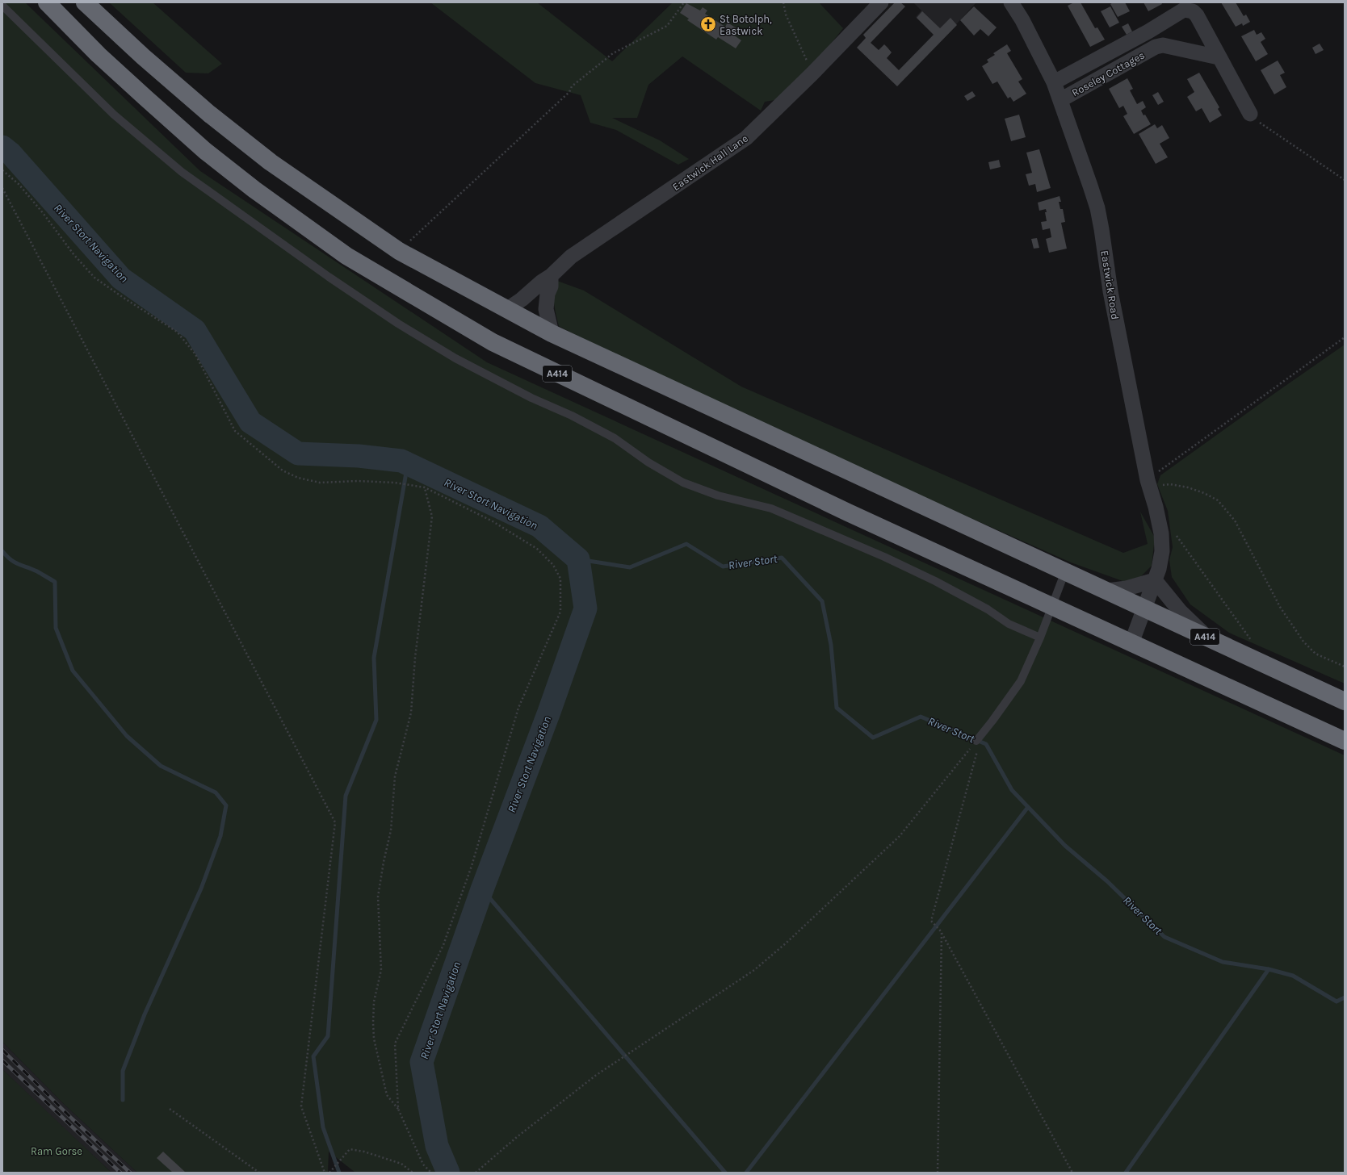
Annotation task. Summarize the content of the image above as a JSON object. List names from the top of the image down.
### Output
{
  "streets": {
    "highway": ["A414"],
    "street": ["Roseley Cottages", "Eastwick Hall Lane", "Eastwick Road"]
  },
  "crossings": [
    ["Roseley Cottages", "Eastwick Road"],
    ["Eastwick Hall Lane", "A414"],
    ["Eastwick Road", "A414"]
  ],
  "water": ["River Stort Navigation", "River Stort"],
  "parks": ["Ram Gorse"],
  "places": {
    "church": ["St Botolph, Eastwick"]
  }
}
